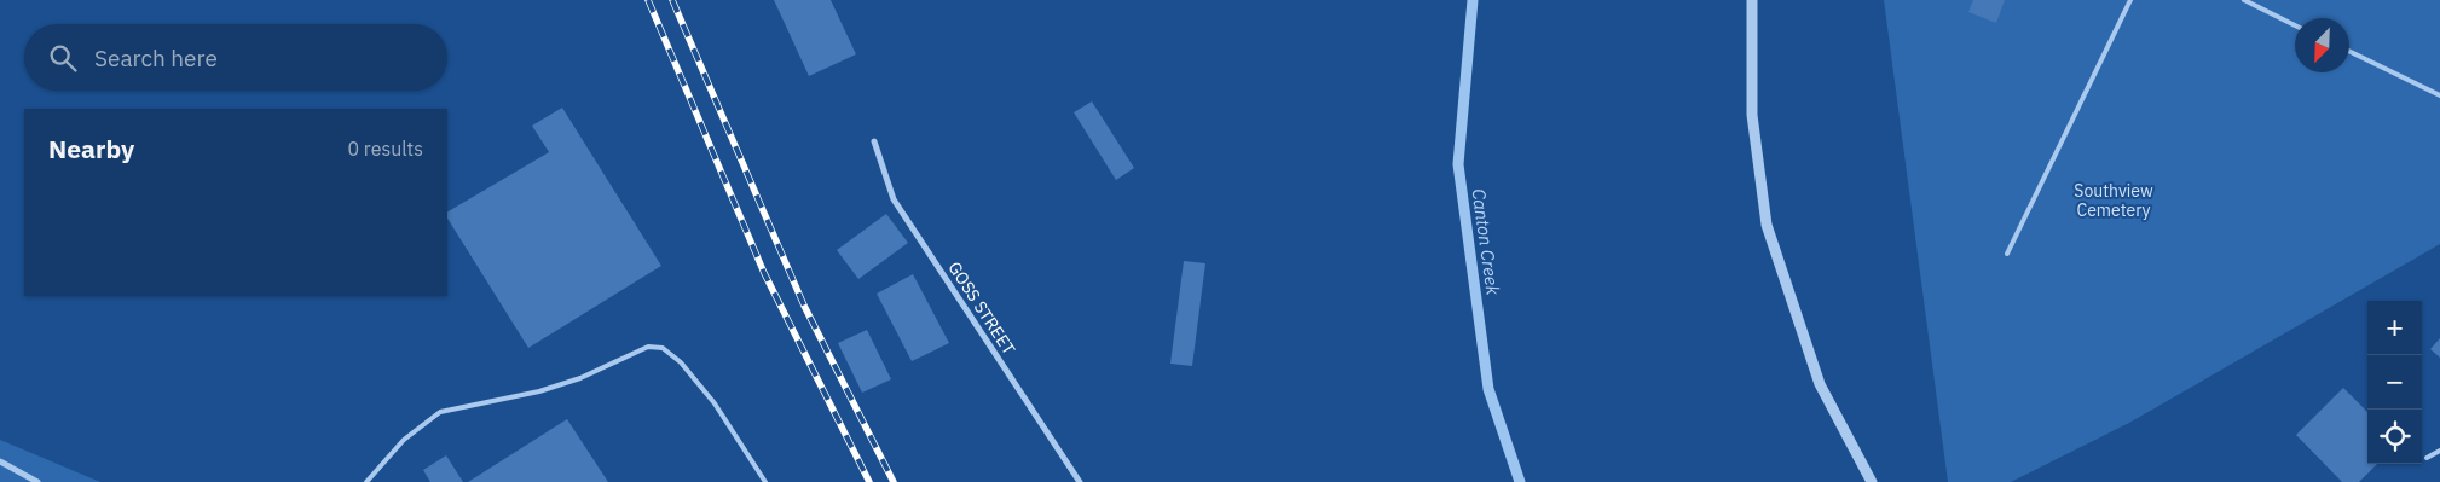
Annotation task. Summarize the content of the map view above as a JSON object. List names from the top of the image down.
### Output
{
  "streets": {
    "street": ["GOSS STREET"]
  },
  "water": ["Canton Creek"],
  "parks": ["Southview Cemetery"],
  "north": "bottom left",
  "page": {
    "search": "Search here",
    "heading": ["Nearby", "0 results"],
    "map_buttons": ["+", "−"]
  }
}
